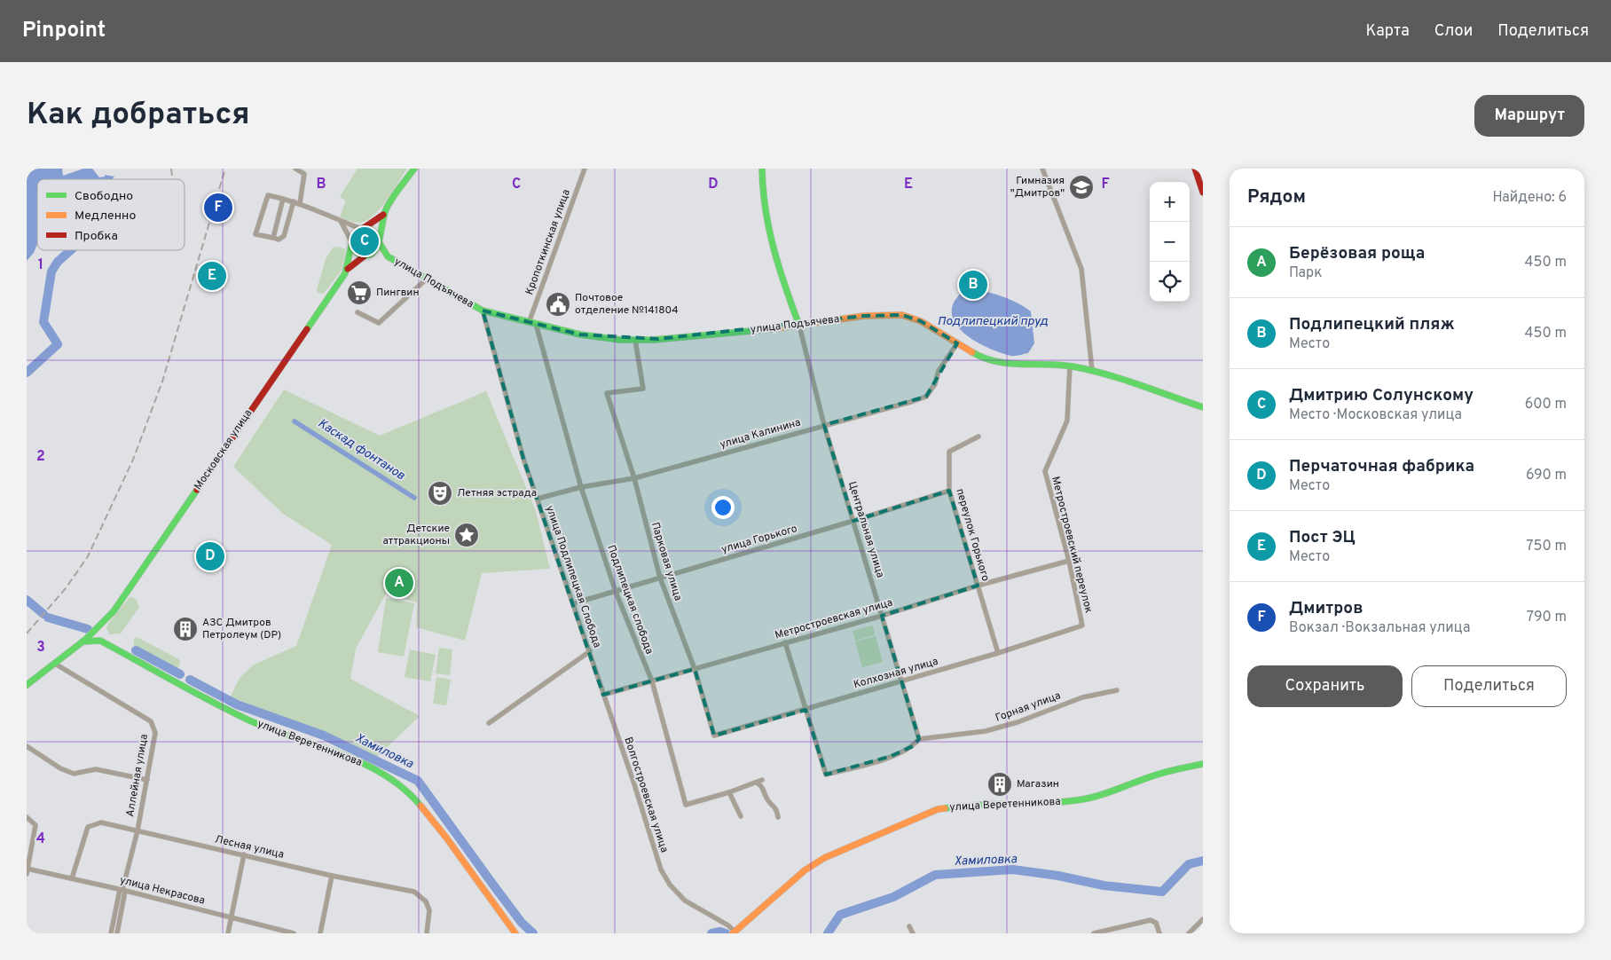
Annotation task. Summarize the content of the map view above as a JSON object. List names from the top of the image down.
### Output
{
  "streets": {
    "main road": ["улица Подъячева", "Московская улица", "улица Веретенникова"],
    "street": [
      "Кропоткинская улица",
      "улица Калинина",
      "Центральная улица",
      "переулок Горького",
      "улица Горького",
      "Метростроевский переулок",
      "Парковая улица",
      "улица Подлипецкая Слобода",
      "Подлипецкая слобода",
      "Метростроевская улица",
      "Колхозная улица",
      "Горная улица",
      "Аллейная улица",
      "Волгостроевская улица",
      "Лесная улица",
      "улица Некрасова"
    ]
  },
  "crossings": [
    ["Кропоткинская улица", "улица Подъячева"],
    ["улица Подъячева", "улица Калинина"],
    ["улица Подъячева", "Московская улица"],
    ["улица Подъячева", "Центральная улица"],
    ["улица Подъячева", "Метростроевский переулок"],
    ["улица Подъячева", "Парковая улица"],
    ["улица Подъячева", "улица Подлипецкая Слобода"],
    ["улица Подъячева", "Подлипецкая слобода"],
    ["улица Калинина", "Центральная улица"],
    ["улица Калинина", "Парковая улица"],
    ["улица Калинина", "улица Подлипецкая Слобода"],
    ["улица Калинина", "Подлипецкая слобода"],
    ["Московская улица", "улица Веретенникова"],
    ["Московская улица", "Аллейная улица"],
    ["Центральная улица", "улица Горького"],
    ["Центральная улица", "Метростроевская улица"],
    ["Центральная улица", "Колхозная улица"],
    ["Центральная улица", "Горная улица"],
    ["переулок Горького", "улица Горького"],
    ["переулок Горького", "Метростроевская улица"],
    ["переулок Горького", "Колхозная улица"],
    ["улица Горького", "Парковая улица"],
    ["улица Горького", "улица Подлипецкая Слобода"],
    ["улица Горького", "Подлипецкая слобода"],
    ["Метростроевский переулок", "Метростроевская улица"],
    ["Метростроевский переулок", "Колхозная улица"],
    ["Парковая улица", "Метростроевская улица"],
    ["Парковая улица", "Колхозная улица"],
    ["улица Подлипецкая Слобода", "Метростроевская улица"],
    ["улица Подлипецкая Слобода", "Волгостроевская улица"],
    ["Подлипецкая слобода", "Метростроевская улица"],
    ["Метростроевская улица", "Волгостроевская улица"],
    ["улица Веретенникова", "Волгостроевская улица"],
    ["Аллейная улица", "Лесная улица"],
    ["Аллейная улица", "улица Некрасова"],
    ["Лесная улица", "улица Некрасова"]
  ],
  "water": ["Подлипецкий пруд", "Каскад фонтанов", "Хамиловка"],
  "places": {
    "school or university": ["Гимназия \"Дмитров\""],
    "supermarket": ["Пингвин"],
    "public building": ["Почтовое отделение №141804"],
    "theatre": ["Летняя эстрада"],
    "place": ["Детские аттракционы"],
    "building": ["АЗС Дмитров Петролеум (DP)", "Магазин"]
  },
  "legend": ["Свободно", "Медленно", "Пробка"],
  "page": {
    "header": "Pinpoint",
    "nav": ["Карта", "Слои", "Поделиться"],
    "buttons": [
      "Маршрут",
      ["Сохранить", "Поделиться"]
    ],
    "title": "Как добраться",
    "heading": ["Рядом", "Найдено: 6"],
    "map_buttons": ["+", "−"],
    "pins": [
      "F",
      "C",
      "E",
      "B",
      "D",
      "A"
    ],
    "list": [
      {
        "mark": "A",
        "name": "Берёзовая роща",
        "note": "Парк",
        "value": "450 m"
      },
      {
        "mark": "B",
        "name": "Подлипецкий пляж",
        "note": "Место",
        "value": "450 m"
      },
      {
        "mark": "C",
        "name": "Дмитрию Солунскому",
        "note": "Место · Московская улица",
        "value": "600 m"
      },
      {
        "mark": "D",
        "name": "Перчаточная фабрика",
        "note": "Место",
        "value": "690 m"
      },
      {
        "mark": "E",
        "name": "Пост ЭЦ",
        "note": "Место",
        "value": "750 m"
      },
      {
        "mark": "F",
        "name": "Дмитров",
        "note": "Вокзал · Вокзальная улица",
        "value": "790 m"
      }
    ]
  },
  "grid": {
    "columns": [
      "B",
      "C",
      "D",
      "E",
      "F"
    ],
    "rows": [
      "1",
      "2",
      "3",
      "4"
    ]
  }
}
